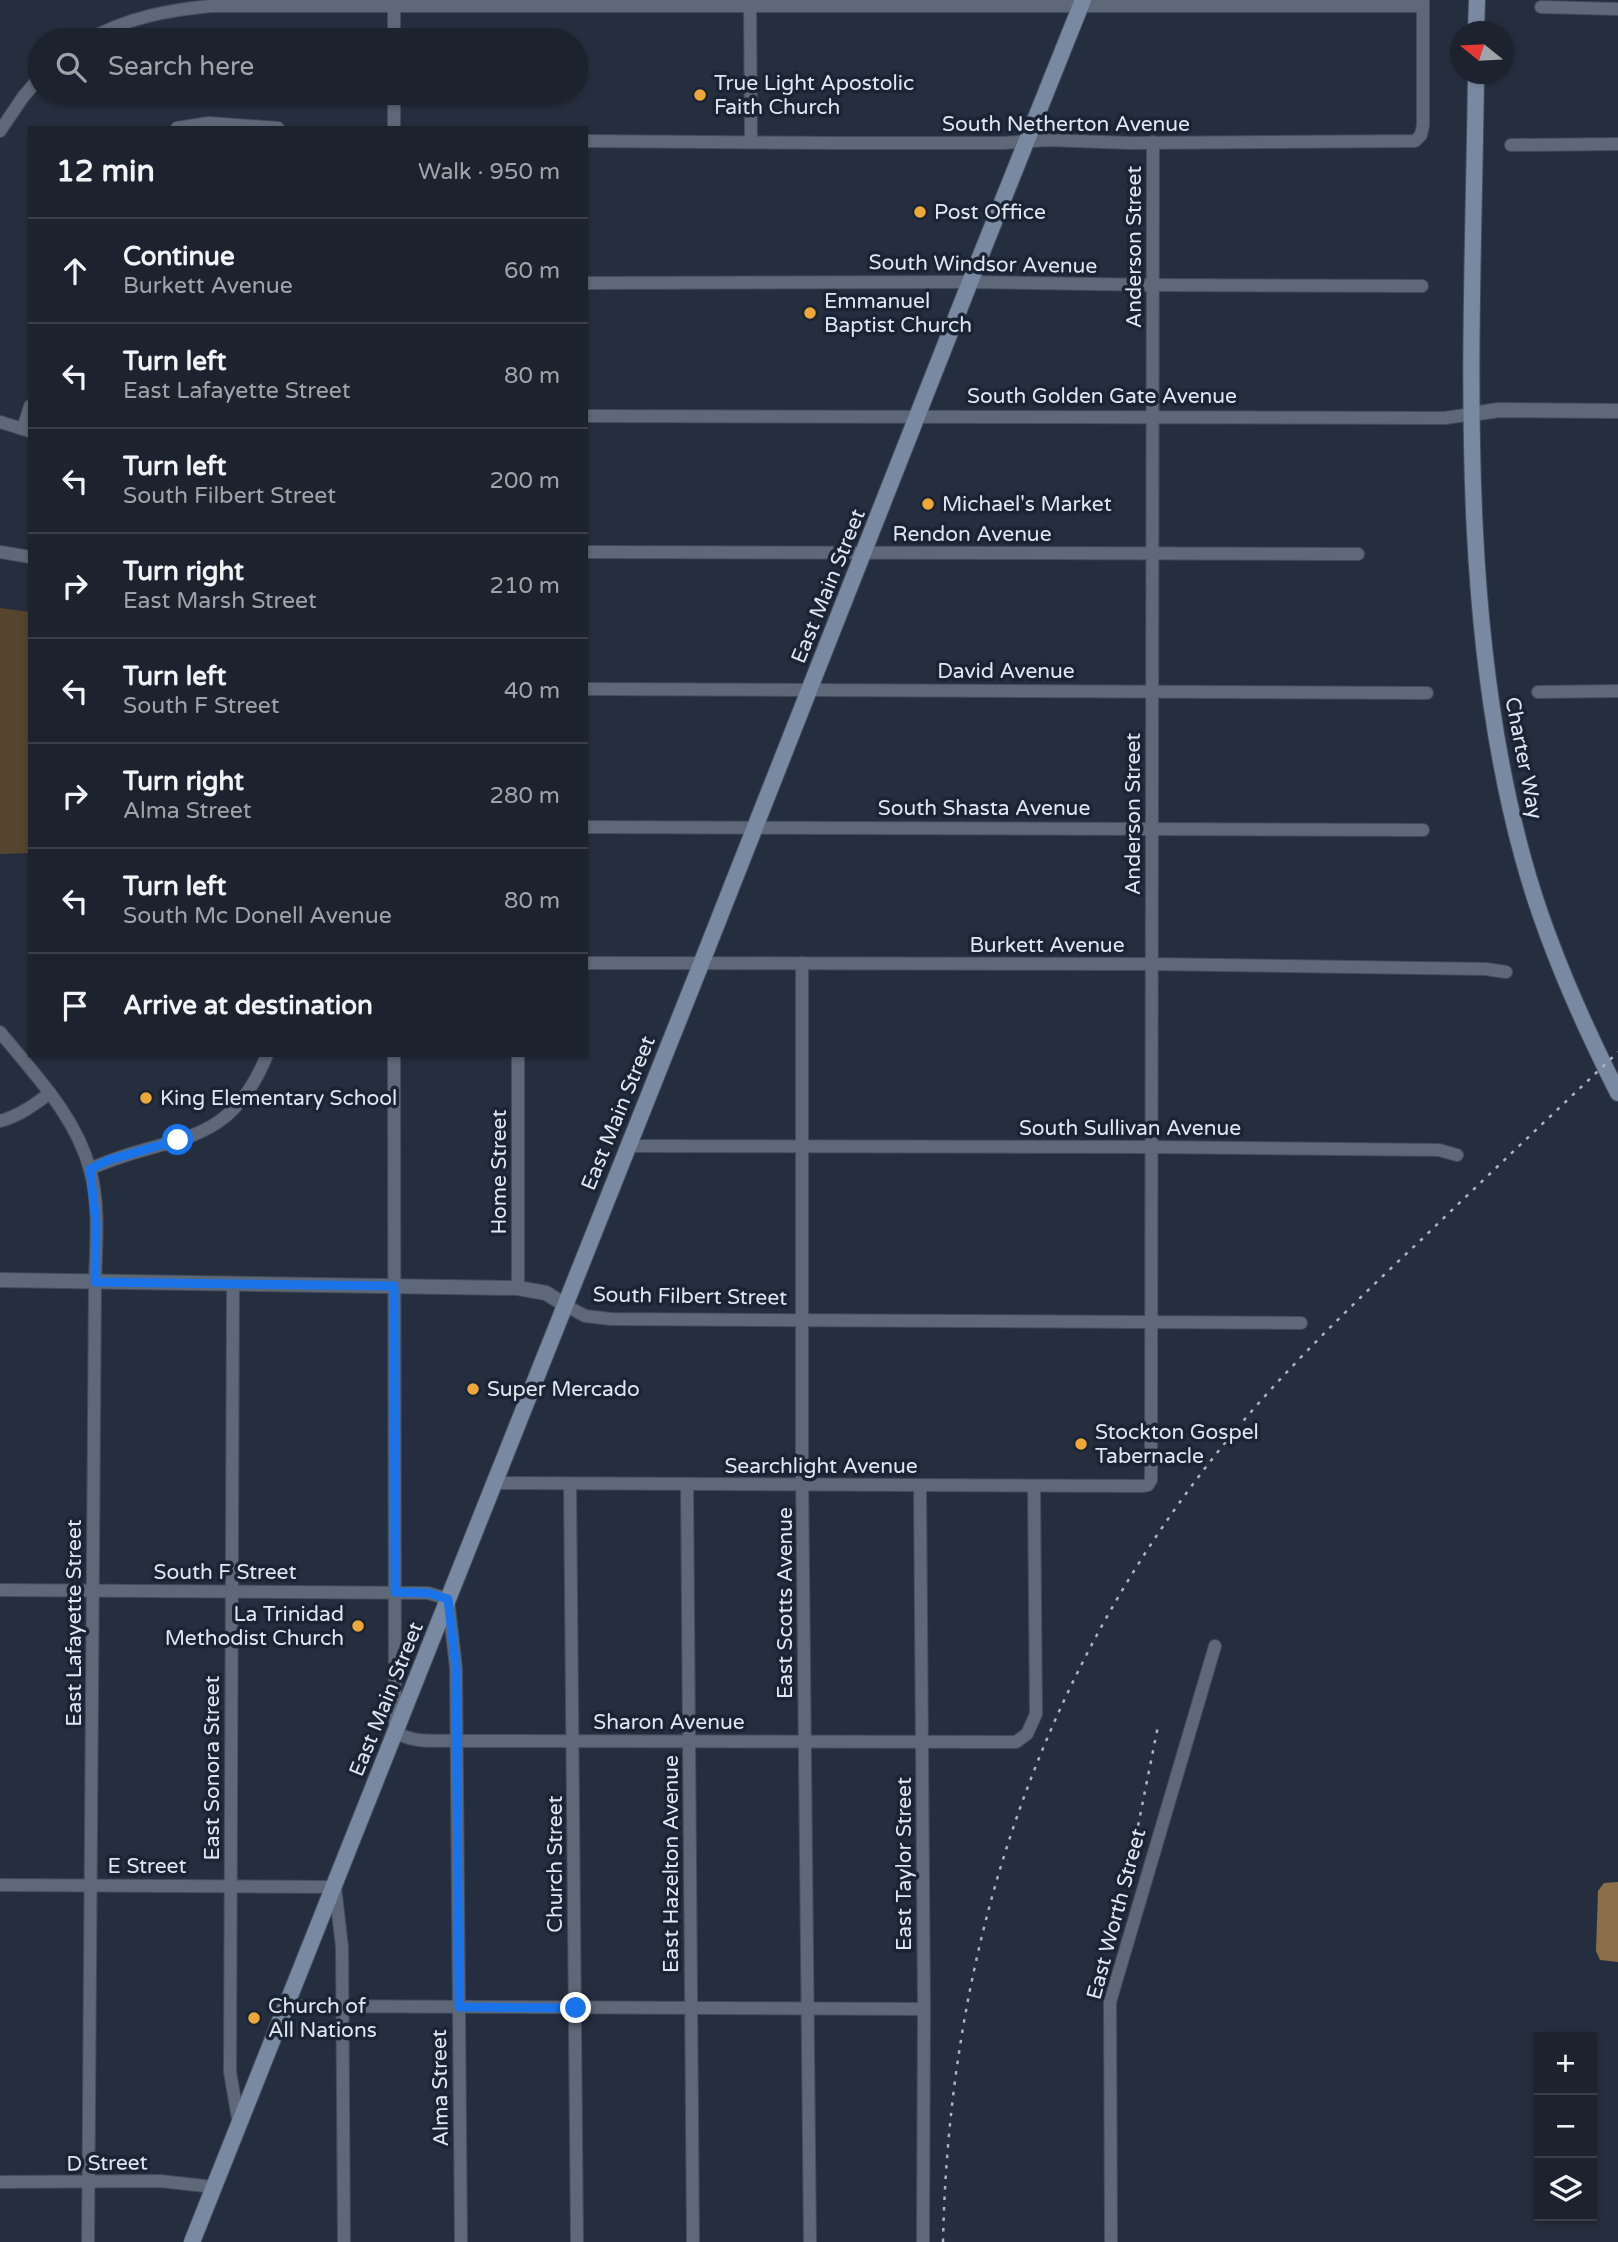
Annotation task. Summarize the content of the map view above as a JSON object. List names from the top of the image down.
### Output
{
  "streets": {
    "main road": ["East Main Street", "Charter Way"],
    "street": [
      "South Netherton Avenue",
      "Anderson Street",
      "South Windsor Avenue",
      "South Golden Gate Avenue",
      "Rendon Avenue",
      "David Avenue",
      "South Shasta Avenue",
      "Burkett Avenue",
      "South Sullivan Avenue",
      "Home Street",
      "South Filbert Street",
      "Searchlight Avenue",
      "South F Street",
      "East Scotts Avenue",
      "East Lafayette Street",
      "Sharon Avenue",
      "East Sonora Street",
      "Church Street",
      "East Hazelton Avenue",
      "East Taylor Street",
      "E Street",
      "East Worth Street",
      "Alma Street",
      "D Street"
    ]
  },
  "crossings": [
    ["South Netherton Avenue", "Anderson Street"],
    ["South Netherton Avenue", "East Main Street"],
    ["Anderson Street", "South Windsor Avenue"],
    ["Anderson Street", "South Golden Gate Avenue"],
    ["Anderson Street", "Rendon Avenue"],
    ["Anderson Street", "David Avenue"],
    ["Anderson Street", "South Shasta Avenue"],
    ["Anderson Street", "Burkett Avenue"],
    ["Anderson Street", "South Sullivan Avenue"],
    ["Anderson Street", "South Filbert Street"],
    ["Anderson Street", "Searchlight Avenue"],
    ["South Windsor Avenue", "East Main Street"],
    ["South Golden Gate Avenue", "East Main Street"],
    ["South Golden Gate Avenue", "Charter Way"],
    ["Rendon Avenue", "East Main Street"],
    ["East Main Street", "David Avenue"],
    ["East Main Street", "South Shasta Avenue"],
    ["East Main Street", "Burkett Avenue"],
    ["East Main Street", "South Sullivan Avenue"],
    ["East Main Street", "South Filbert Street"],
    ["East Main Street", "Searchlight Avenue"],
    ["East Main Street", "South F Street"],
    ["East Main Street", "Sharon Avenue"],
    ["East Main Street", "East Sonora Street"],
    ["East Main Street", "E Street"],
    ["East Main Street", "Alma Street"],
    ["East Main Street", "D Street"],
    ["Burkett Avenue", "East Scotts Avenue"],
    ["South Sullivan Avenue", "East Scotts Avenue"],
    ["Home Street", "South Filbert Street"],
    ["South Filbert Street", "East Scotts Avenue"],
    ["South Filbert Street", "East Lafayette Street"],
    ["South Filbert Street", "East Sonora Street"],
    ["Searchlight Avenue", "East Scotts Avenue"],
    ["Searchlight Avenue", "Sharon Avenue"],
    ["Searchlight Avenue", "Church Street"],
    ["Searchlight Avenue", "East Hazelton Avenue"],
    ["Searchlight Avenue", "East Taylor Street"],
    ["South F Street", "East Lafayette Street"],
    ["South F Street", "East Sonora Street"],
    ["South F Street", "Alma Street"],
    ["East Scotts Avenue", "Sharon Avenue"],
    ["East Lafayette Street", "E Street"],
    ["East Lafayette Street", "D Street"],
    ["Sharon Avenue", "Church Street"],
    ["Sharon Avenue", "East Hazelton Avenue"],
    ["Sharon Avenue", "East Taylor Street"],
    ["Sharon Avenue", "Alma Street"],
    ["East Sonora Street", "E Street"]
  ],
  "places": [
    "True Light Apostolic Faith Church",
    "Post Office",
    "Emmanuel Baptist Church",
    "Michael's Market",
    "King Elementary School",
    "Super Mercado",
    "Stockton Gospel Tabernacle",
    "La Trinidad Methodist Church",
    "Church of All Nations"
  ],
  "north": "left",
  "page": {
    "search": "Search here",
    "heading": ["12 min", "Walk · 950 m"],
    "list": [
      ["Continue", "Burkett Avenue", "60 m"],
      ["Turn left", "East Lafayette Street", "80 m"],
      ["Turn left", "South Filbert Street", "200 m"],
      ["Turn right", "East Marsh Street", "210 m"],
      ["Turn left", "South F Street", "40 m"],
      ["Turn right", "Alma Street", "280 m"],
      ["Turn left", "South Mc Donell Avenue", "80 m"],
      "Arrive at destination"
    ],
    "map_buttons": ["+", "−"]
  }
}
